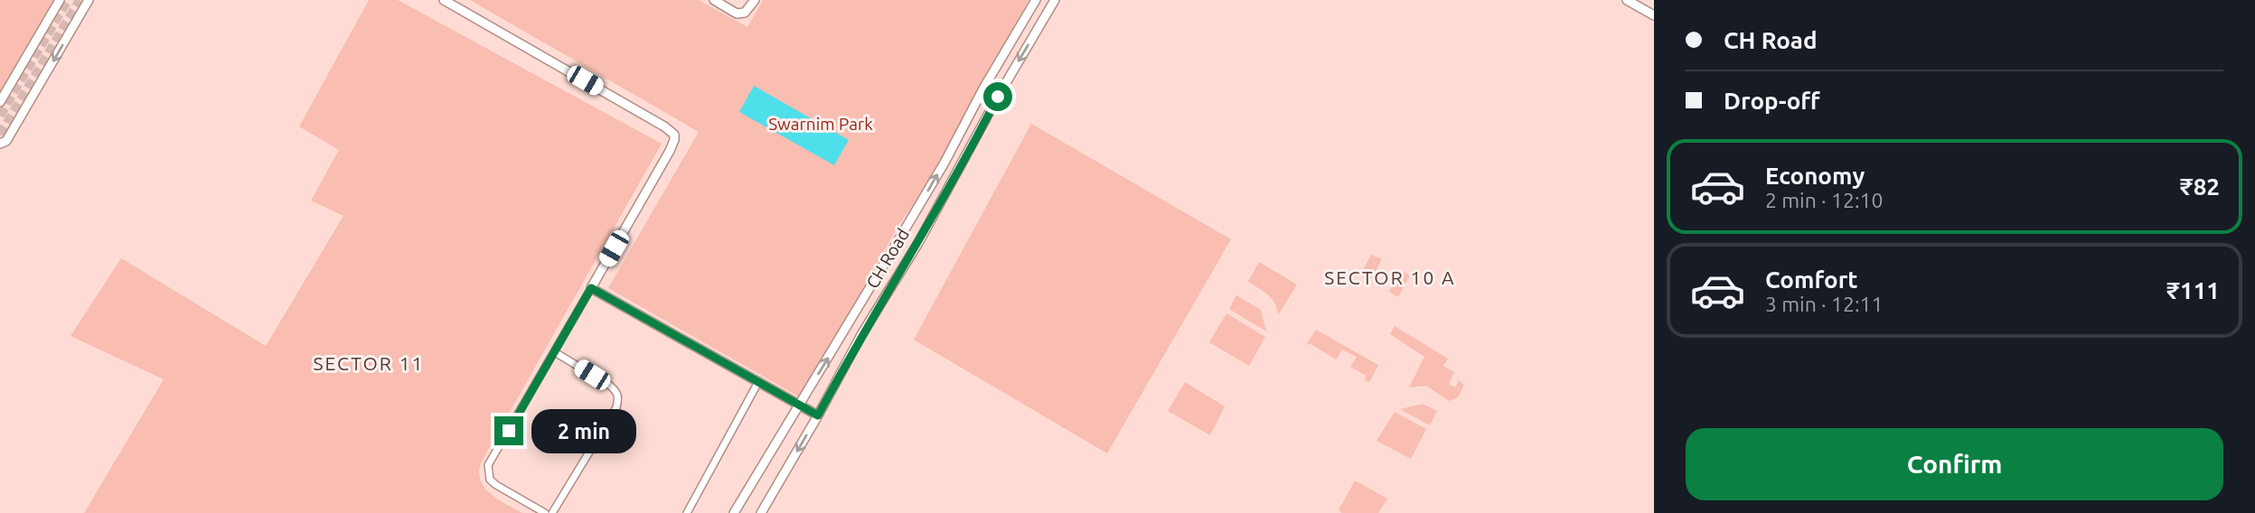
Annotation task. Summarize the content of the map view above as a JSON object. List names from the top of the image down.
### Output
{
  "streets": {
    "street": ["CH Road"]
  },
  "districts": ["SECTOR 10 A", "SECTOR 11"],
  "parks": ["Swarnim Park"],
  "page": {
    "banner": ["CH Road", "Drop-off"],
    "list": [
      {
        "name": "Economy",
        "note": "2 min · 12:10",
        "value": "₹82"
      },
      {
        "name": "Comfort",
        "note": "3 min · 12:11",
        "value": "₹111"
      }
    ],
    "bubble": "2 min",
    "buttons": "Confirm"
  }
}
